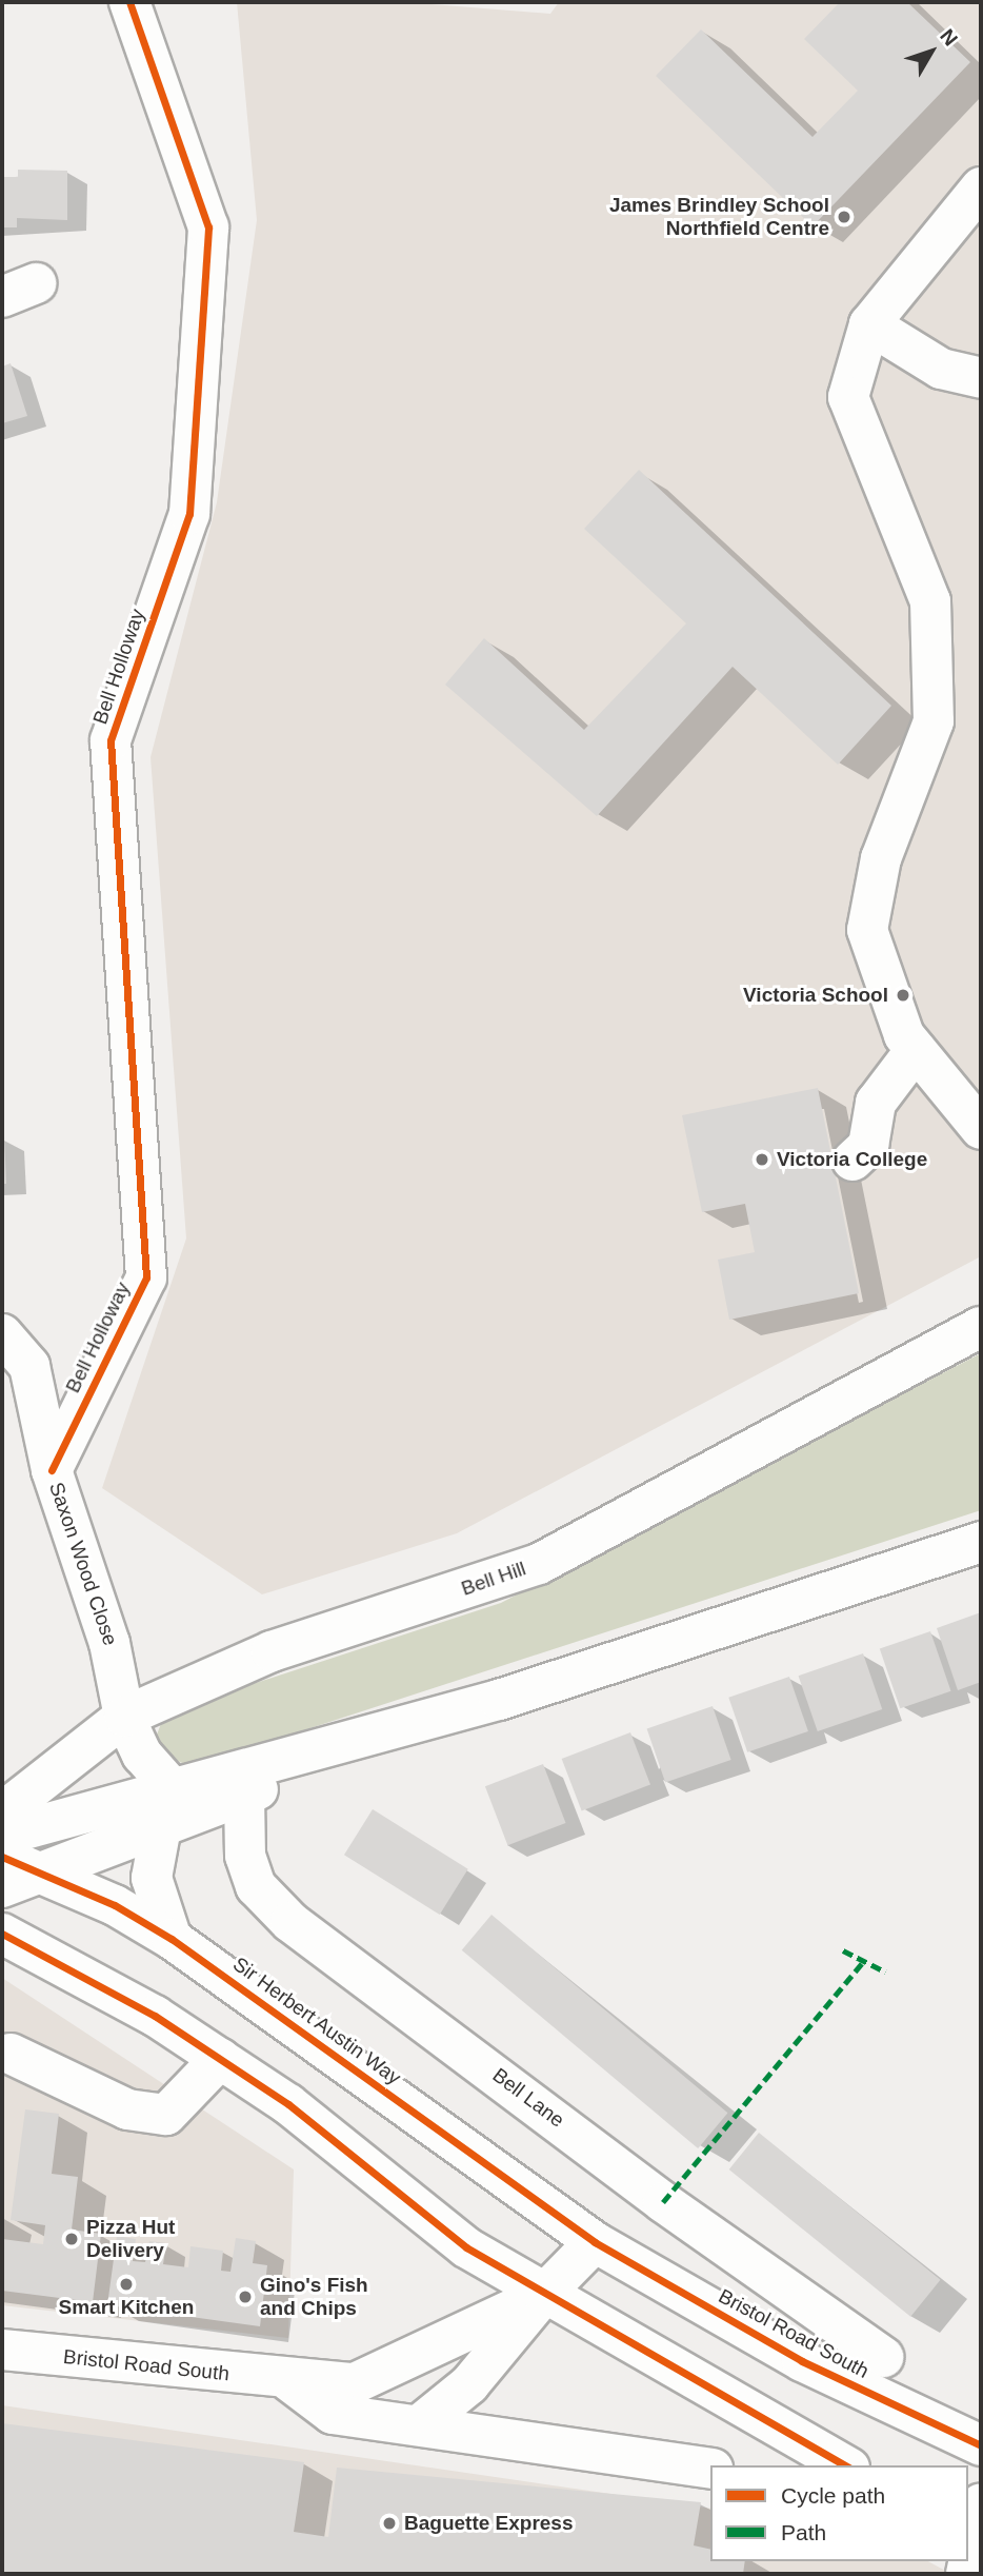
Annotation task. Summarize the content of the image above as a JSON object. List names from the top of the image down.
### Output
{
  "streets": {
    "main road": [
      "Bell Holloway",
      "Saxon Wood Close",
      "Bell Hill",
      "Sir Herbert Austin Way",
      "Bell Lane",
      "Bristol Road South"
    ]
  },
  "crossings": [
    ["Bell Holloway", "Saxon Wood Close"],
    ["Saxon Wood Close", "Bell Hill"],
    ["Sir Herbert Austin Way", "Bristol Road South"]
  ],
  "places": [
    "James Brindley School Northfield Centre",
    "Victoria School",
    "Victoria College",
    "Pizza Hut Delivery",
    "Smart Kitchen",
    "Gino's Fish and Chips",
    "Baguette Express"
  ],
  "legend": ["Cycle path", "Path"],
  "north": "top right"
}
